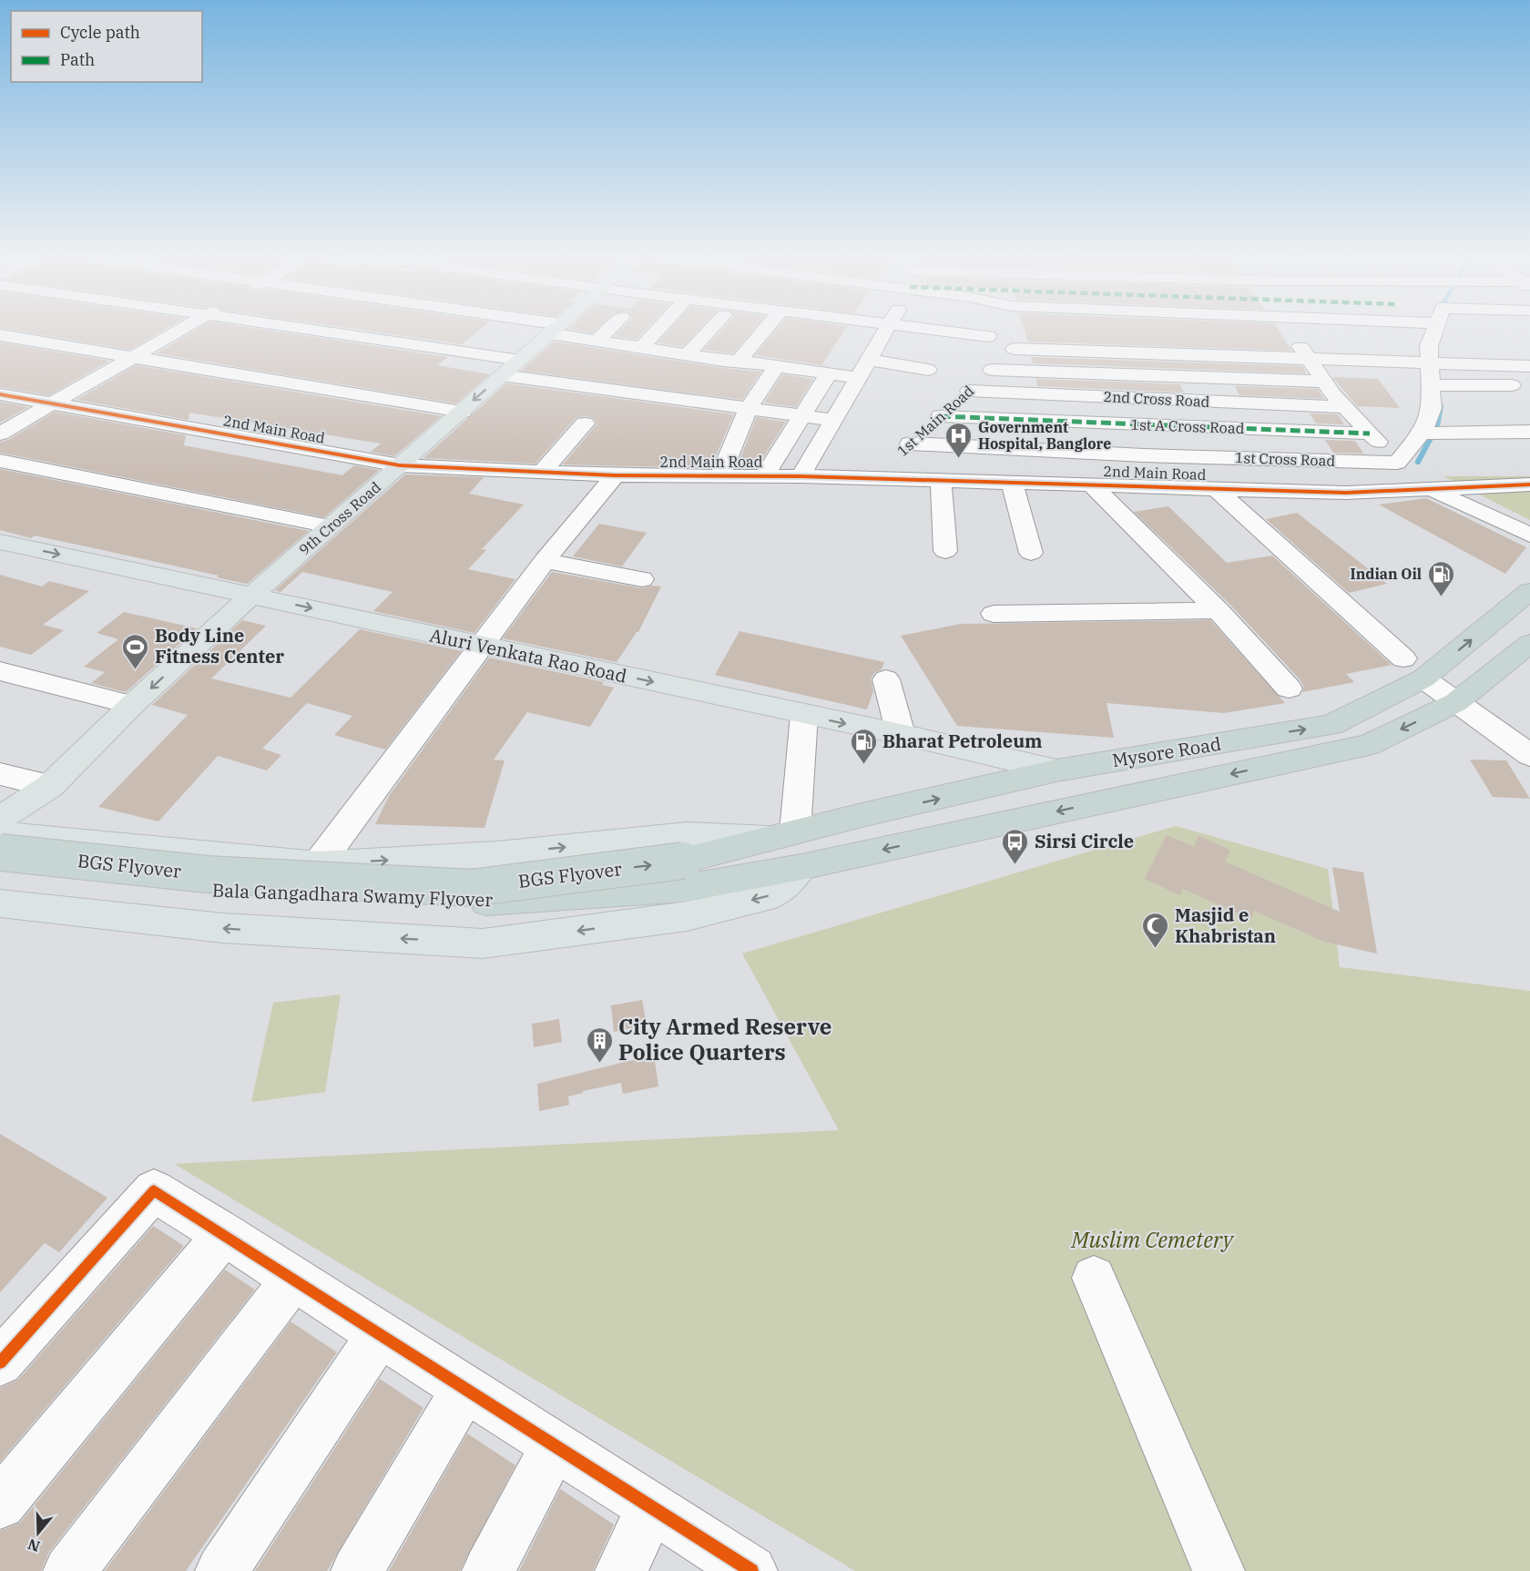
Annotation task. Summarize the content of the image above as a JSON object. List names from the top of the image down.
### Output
{
  "streets": {
    "highway": ["Mysore Road", "BGS Flyover", "Bala Gangadhara Swamy Flyover"],
    "main road": ["9th Cross Road", "Aluri Venkata Rao Road"],
    "street": [
      "2nd Cross Road",
      "1st Main Road",
      "1st A Cross Road",
      "2nd Main Road",
      "1st Cross Road"
    ]
  },
  "crossings": [
    ["2nd Cross Road", "1st Main Road"],
    ["1st Main Road", "1st A Cross Road"],
    ["1st Main Road", "2nd Main Road"],
    ["1st Main Road", "1st Cross Road"],
    ["2nd Main Road", "9th Cross Road"],
    ["9th Cross Road", "Aluri Venkata Rao Road"],
    ["9th Cross Road", "BGS Flyover"],
    ["Aluri Venkata Rao Road", "Mysore Road"],
    ["Mysore Road", "Bala Gangadhara Swamy Flyover"],
    ["BGS Flyover", "Bala Gangadhara Swamy Flyover"]
  ],
  "one_way": ["BGS Flyover"],
  "parks": ["Muslim Cemetery"],
  "places": {
    "hospital": ["Government Hospital, Banglore"],
    "fuel station": ["Indian Oil", "Bharat Petroleum"],
    "sports": ["Body Line Fitness Center"],
    "bus stop": ["Sirsi Circle"],
    "mosque": ["Masjid e Khabristan"],
    "building": ["City Armed Reserve Police Quarters"]
  },
  "legend": ["Cycle path", "Path"],
  "north": "bottom"
}
